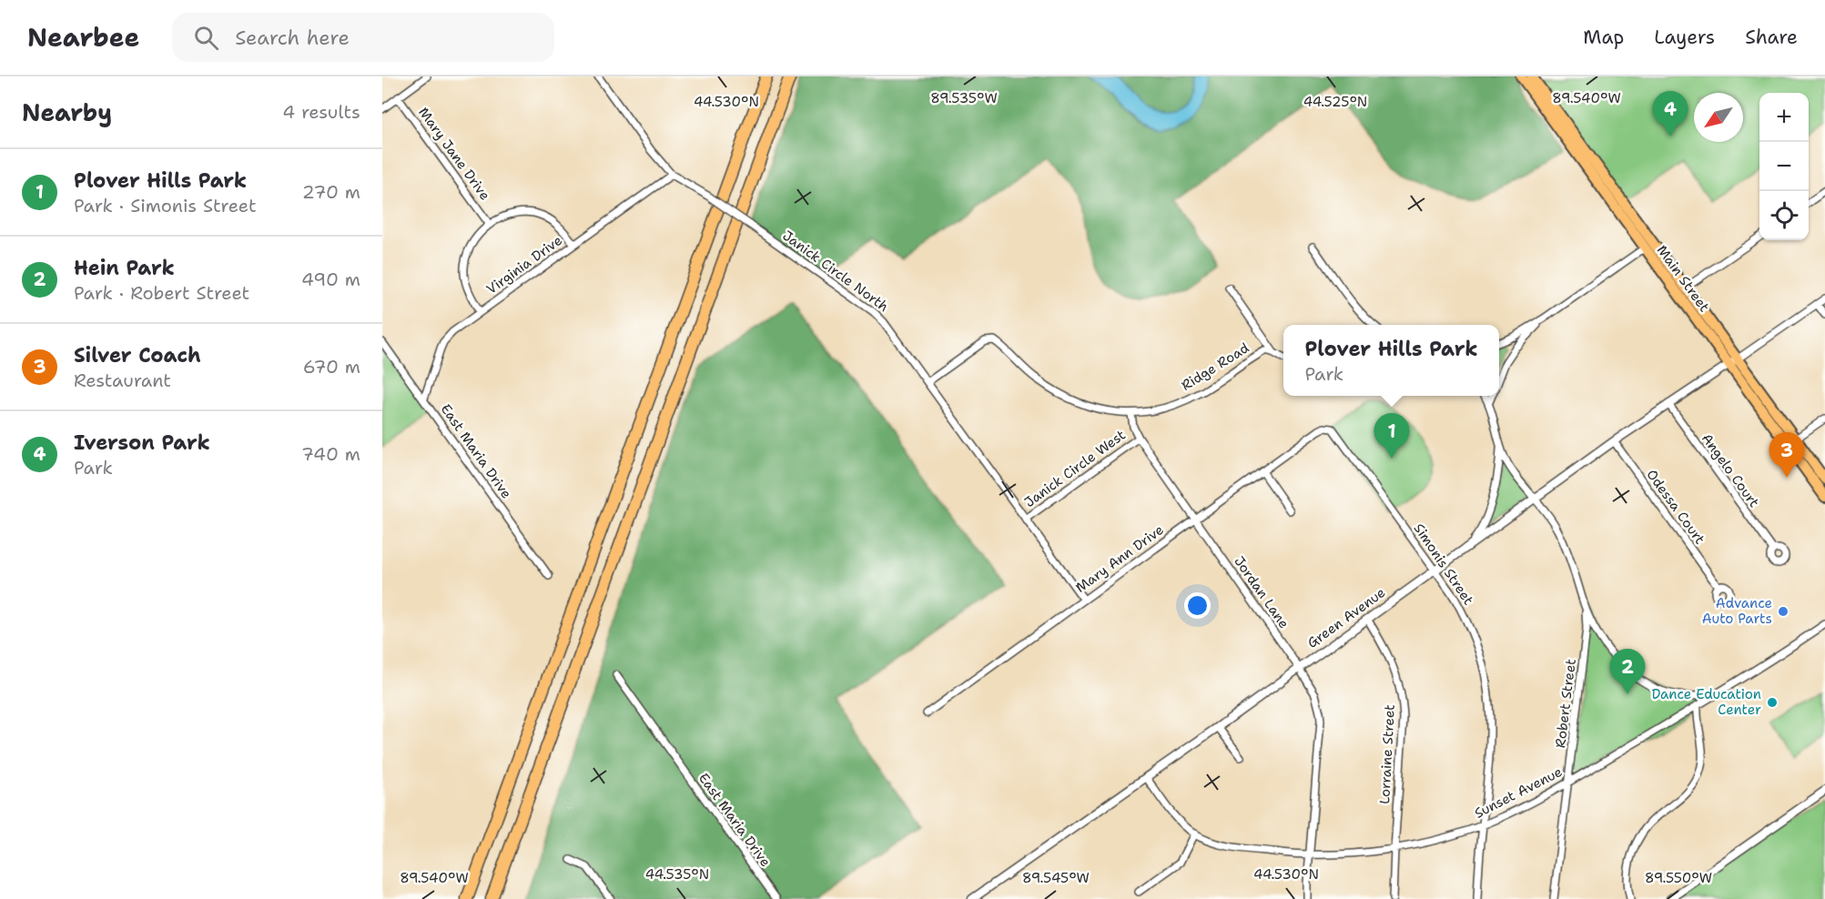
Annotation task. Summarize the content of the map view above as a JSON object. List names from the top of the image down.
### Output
{
  "streets": {
    "main road": ["Main Street"],
    "street": [
      "Mary Jane Drive",
      "Virginia Drive",
      "Janick Circle North",
      "Ridge Road",
      "East Maria Drive",
      "Janick Circle West",
      "Angelo Court",
      "Odessa Court",
      "Mary Ann Drive",
      "Simonis Street",
      "Jordan Lane",
      "Green Avenue",
      "Robert Street",
      "Lorraine Street",
      "Sunset Avenue"
    ]
  },
  "crossings": [
    ["Virginia Drive", "Janick Circle North"],
    ["Virginia Drive", "East Maria Drive"],
    ["Janick Circle North", "Ridge Road"],
    ["Janick Circle North", "Janick Circle West"],
    ["Janick Circle North", "Mary Ann Drive"],
    ["Main Street", "Green Avenue"],
    ["Ridge Road", "Jordan Lane"],
    ["Janick Circle West", "Jordan Lane"],
    ["Angelo Court", "Green Avenue"],
    ["Odessa Court", "Green Avenue"],
    ["Mary Ann Drive", "Simonis Street"],
    ["Mary Ann Drive", "Jordan Lane"],
    ["Simonis Street", "Green Avenue"],
    ["Simonis Street", "Sunset Avenue"],
    ["Jordan Lane", "Green Avenue"],
    ["Jordan Lane", "Sunset Avenue"],
    ["Green Avenue", "Robert Street"],
    ["Green Avenue", "Lorraine Street"],
    ["Green Avenue", "Sunset Avenue"],
    ["Robert Street", "Sunset Avenue"],
    ["Lorraine Street", "Sunset Avenue"]
  ],
  "places": ["Advance Auto Parts", "Dance Education Center"],
  "north": "bottom left",
  "page": {
    "header": "Nearbee",
    "search": "Search here",
    "nav": ["Map", "Layers", "Share"],
    "heading": ["Nearby", "4 results"],
    "pins": [
      "4",
      "1",
      "3",
      "2"
    ],
    "map_buttons": ["+", "−"],
    "list": [
      {
        "mark": "1",
        "name": "Plover Hills Park",
        "note": "Park · Simonis Street",
        "value": "270 m"
      },
      {
        "mark": "2",
        "name": "Hein Park",
        "note": "Park · Robert Street",
        "value": "490 m"
      },
      {
        "mark": "3",
        "name": "Silver Coach",
        "note": "Restaurant",
        "value": "670 m"
      },
      {
        "mark": "4",
        "name": "Iverson Park",
        "note": "Park",
        "value": "740 m"
      }
    ],
    "popup": ["Plover Hills Park", "Park"]
  },
  "coordinates": [
    "89.535°W",
    "89.540°W",
    "44.525°N",
    "44.530°N",
    "44.535°N",
    "89.545°W",
    "89.550°W"
  ]
}
